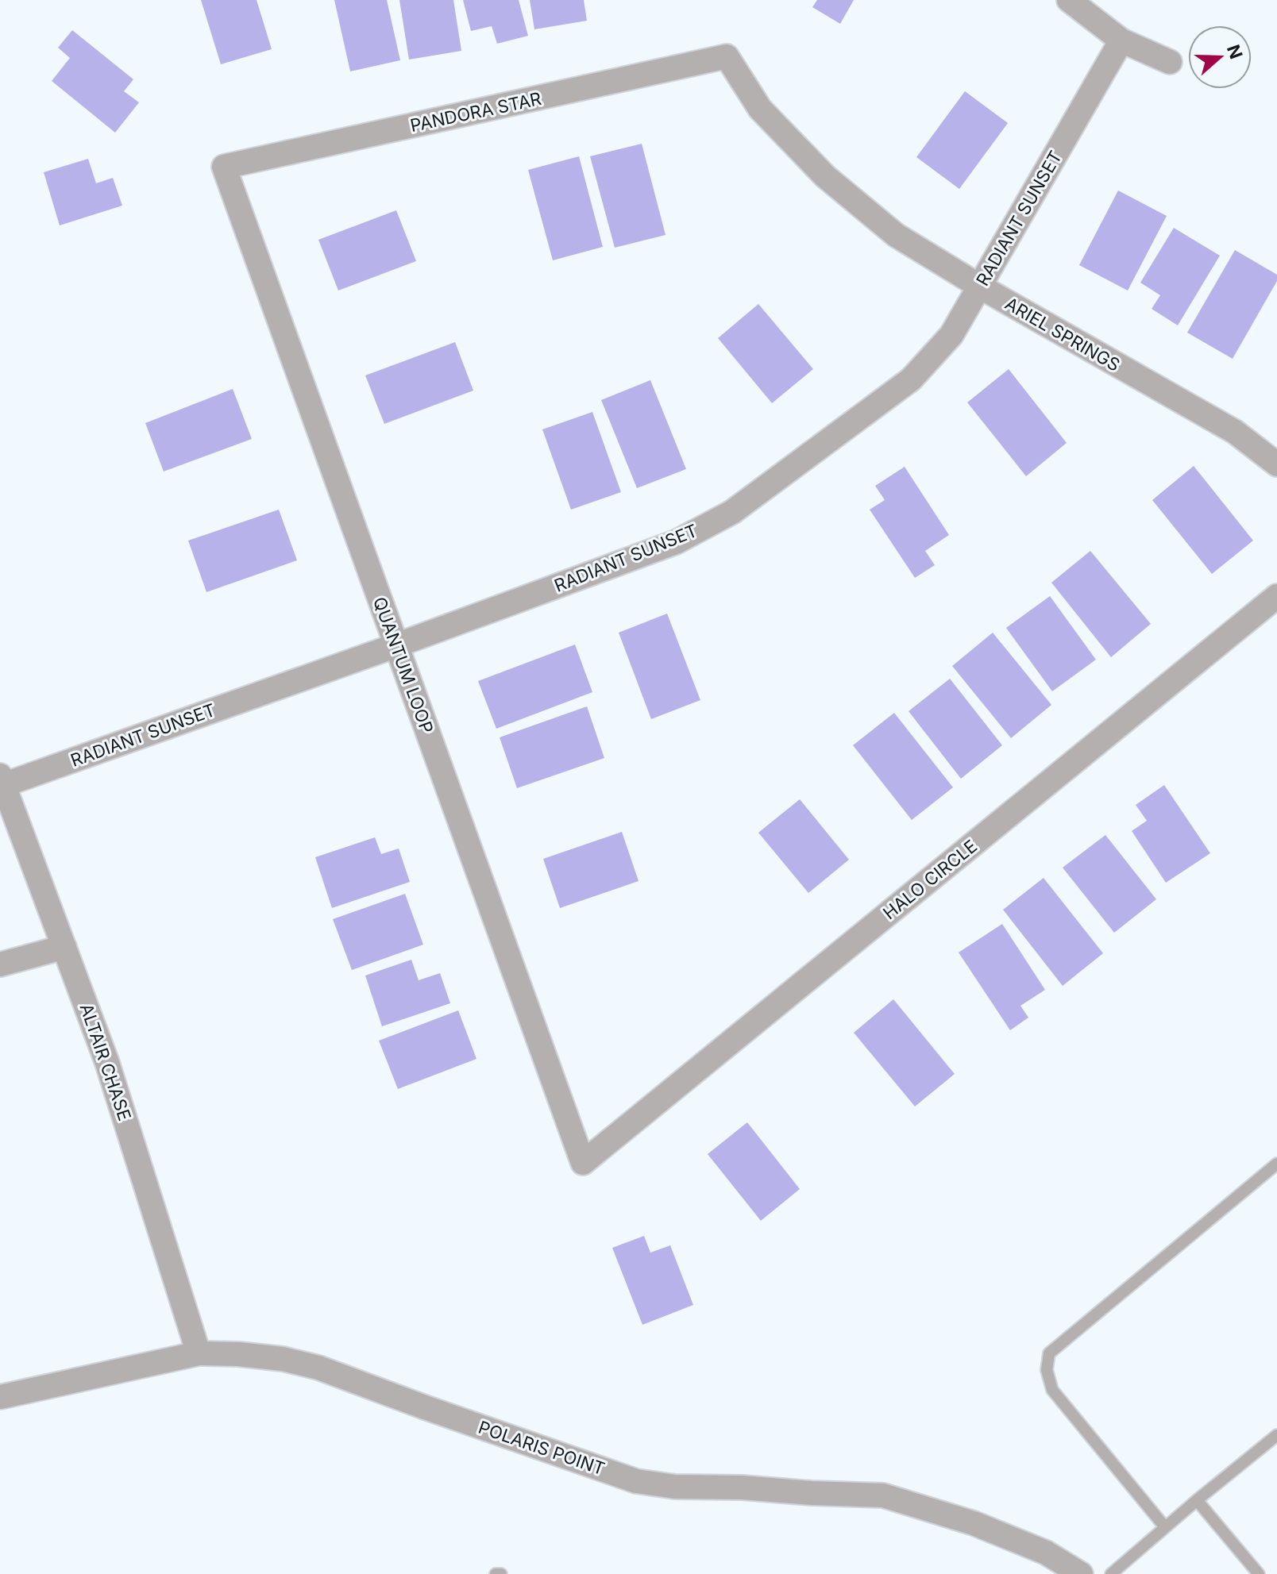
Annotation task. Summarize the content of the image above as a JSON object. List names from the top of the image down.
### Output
{
  "streets": {
    "street": [
      "PANDORA STAR",
      "RADIANT SUNSET",
      "ARIEL SPRINGS",
      "QUANTUM LOOP",
      "HALO CIRCLE",
      "ALTAIR CHASE",
      "POLARIS POINT"
    ]
  },
  "crossings": [
    ["PANDORA STAR", "ARIEL SPRINGS"],
    ["PANDORA STAR", "QUANTUM LOOP"],
    ["RADIANT SUNSET", "ARIEL SPRINGS"],
    ["RADIANT SUNSET", "QUANTUM LOOP"],
    ["RADIANT SUNSET", "ALTAIR CHASE"],
    ["QUANTUM LOOP", "HALO CIRCLE"],
    ["ALTAIR CHASE", "POLARIS POINT"]
  ],
  "north": "right"
}
